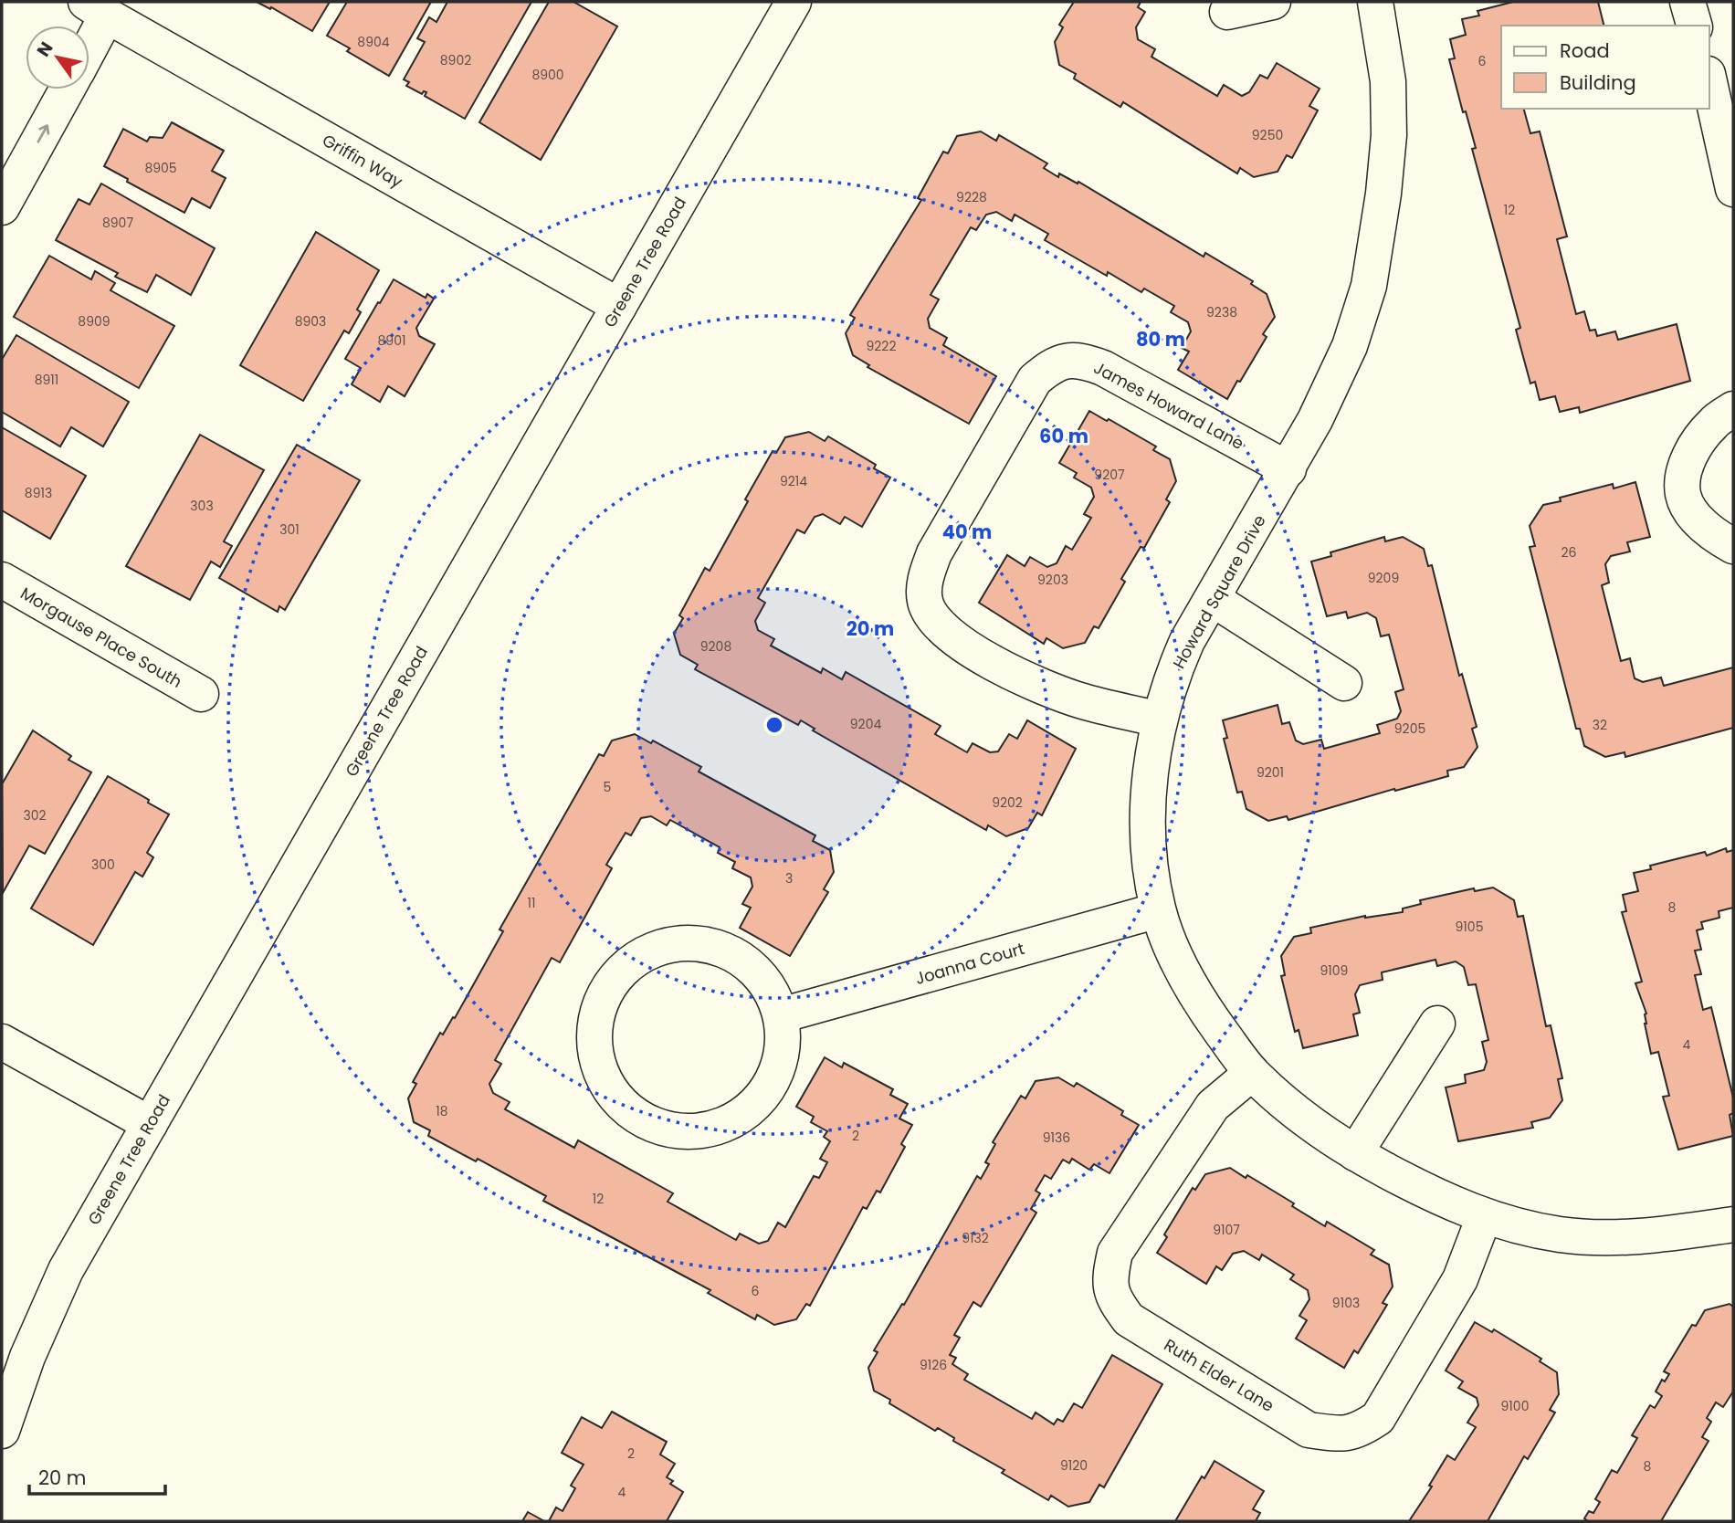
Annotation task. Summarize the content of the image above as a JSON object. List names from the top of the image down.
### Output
{
  "streets": {
    "street": [
      "Griffin Way",
      "Greene Tree Road",
      "James Howard Lane",
      "Howard Square Drive",
      "Morgause Place South",
      "Joanna Court",
      "Ruth Elder Lane"
    ]
  },
  "crossings": [
    ["Griffin Way", "Greene Tree Road"],
    ["James Howard Lane", "Howard Square Drive"],
    ["Howard Square Drive", "Joanna Court"],
    ["Howard Square Drive", "Ruth Elder Lane"]
  ],
  "house_numbers": [
    "8904",
    "8902",
    "6",
    "8900",
    "9250",
    "8905",
    "9228",
    "12",
    "8907",
    "9238",
    "8909",
    "8903",
    "8901",
    "9222",
    "8911",
    "9207",
    "9214",
    "8913",
    "303",
    "301",
    "26",
    "9209",
    "9203",
    "9208",
    "9204",
    "32",
    "9205",
    "9201",
    "5",
    "9202",
    "302",
    "300",
    "3",
    "11",
    "8",
    "9105",
    "9109",
    "4",
    "18",
    "2",
    "9136",
    "12",
    "9107",
    "9132",
    "6",
    "9103",
    "9126",
    "9100",
    "2",
    "9120",
    "8",
    "4"
  ],
  "legend": ["Road", "Building"],
  "scale_bar": "20 m",
  "north": "top left",
  "rings": [
    "80 m",
    "60 m",
    "40 m",
    "20 m"
  ]
}
